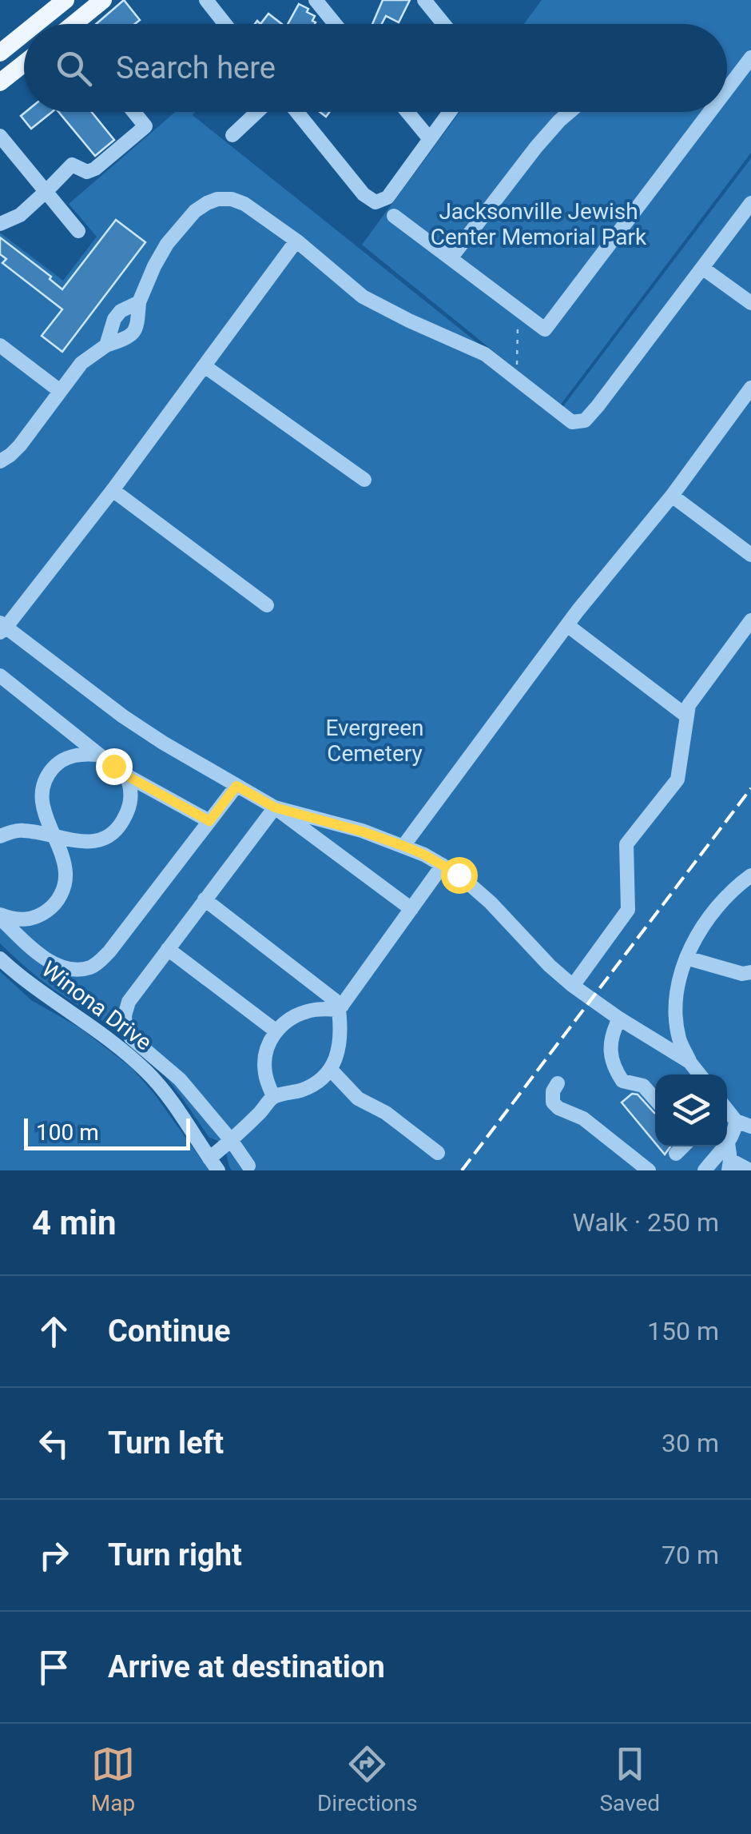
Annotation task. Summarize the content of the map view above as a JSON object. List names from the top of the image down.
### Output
{
  "streets": {
    "street": ["Winona Drive"]
  },
  "parks": ["Jacksonville Jewish Center Memorial Park", "Evergreen Cemetery"],
  "scale_bar": "100 m",
  "page": {
    "search": "Search here",
    "scale": "100 m",
    "heading": ["4 min", "Walk · 250 m"],
    "list": [
      ["Continue", "150 m"],
      ["Turn left", "30 m"],
      ["Turn right", "70 m"],
      "Arrive at destination"
    ],
    "nav": ["Map", "Directions", "Saved"]
  }
}
